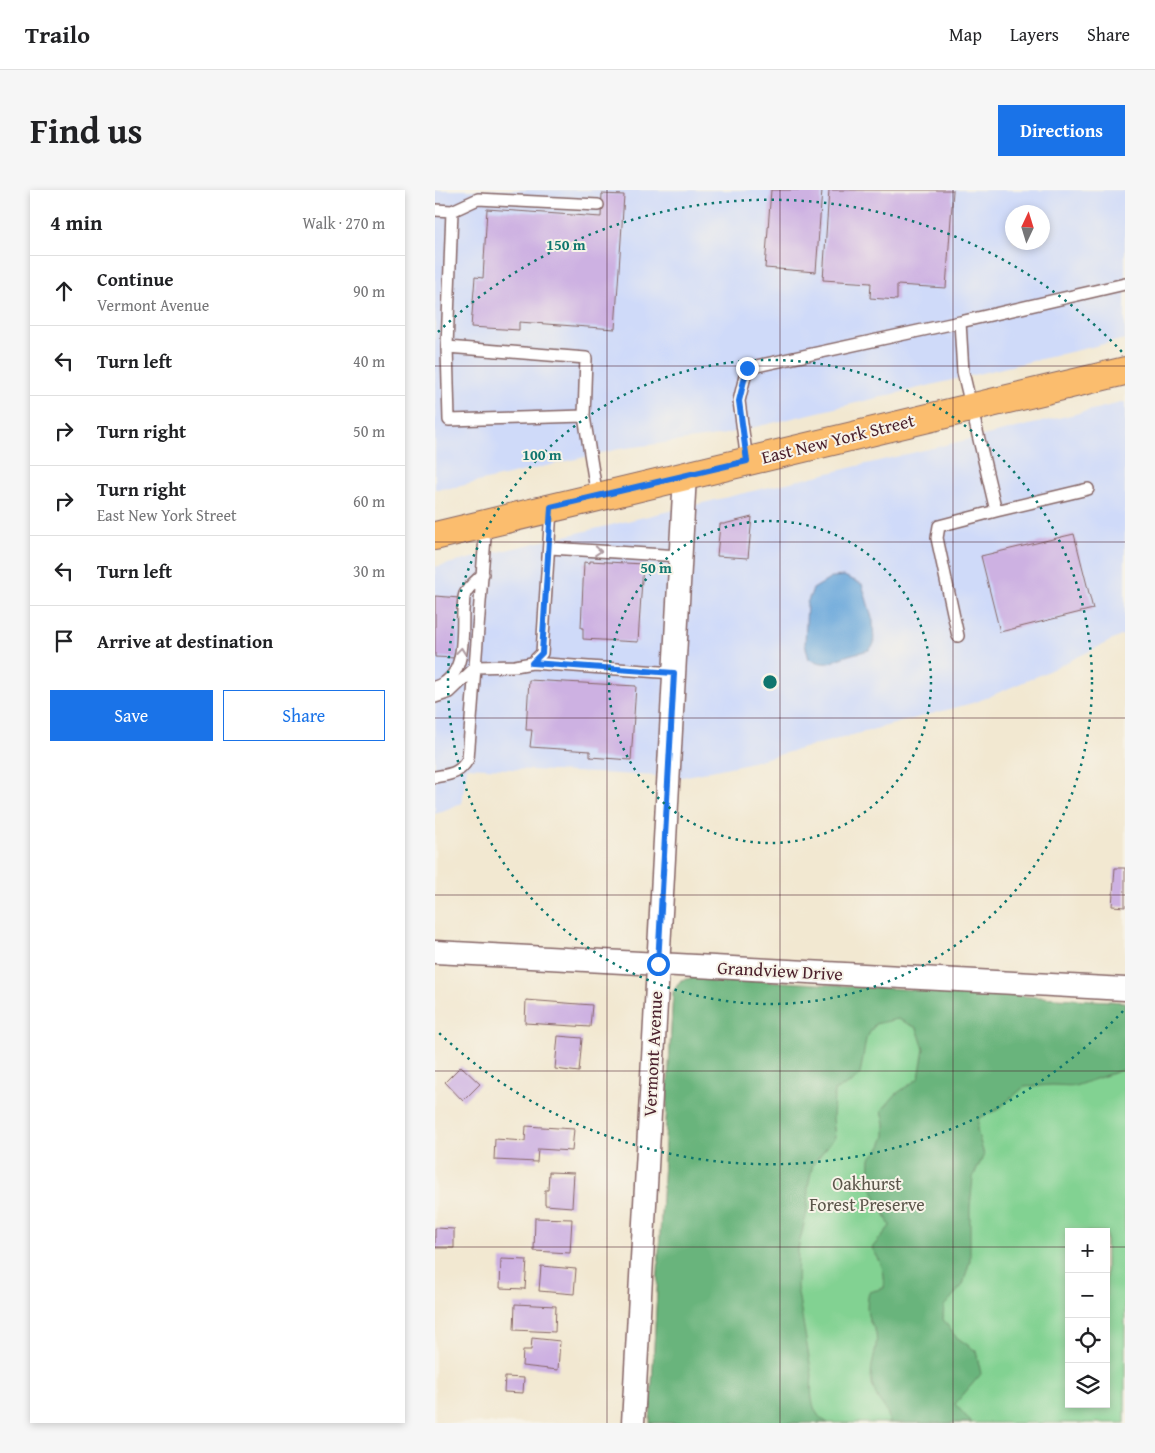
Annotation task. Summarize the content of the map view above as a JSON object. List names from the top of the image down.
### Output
{
  "streets": {
    "main road": ["East New York Street"],
    "street": ["Grandview Drive", "Vermont Avenue"]
  },
  "crossings": [
    ["East New York Street", "Vermont Avenue"],
    ["Grandview Drive", "Vermont Avenue"]
  ],
  "parks": ["Oakhurst Forest Preserve"],
  "north": "top",
  "page": {
    "header": "Trailo",
    "nav": ["Map", "Layers", "Share"],
    "title": "Find us",
    "buttons": [
      "Directions",
      ["Save", "Share"]
    ],
    "heading": ["4 min", "Walk · 270 m"],
    "list": [
      ["Continue", "Vermont Avenue", "90 m"],
      ["Turn left", "40 m"],
      ["Turn right", "50 m"],
      ["Turn right", "East New York Street", "60 m"],
      ["Turn left", "30 m"],
      "Arrive at destination"
    ],
    "map_buttons": ["+", "−"]
  },
  "rings": ["150 m", "100 m", "50 m"]
}
